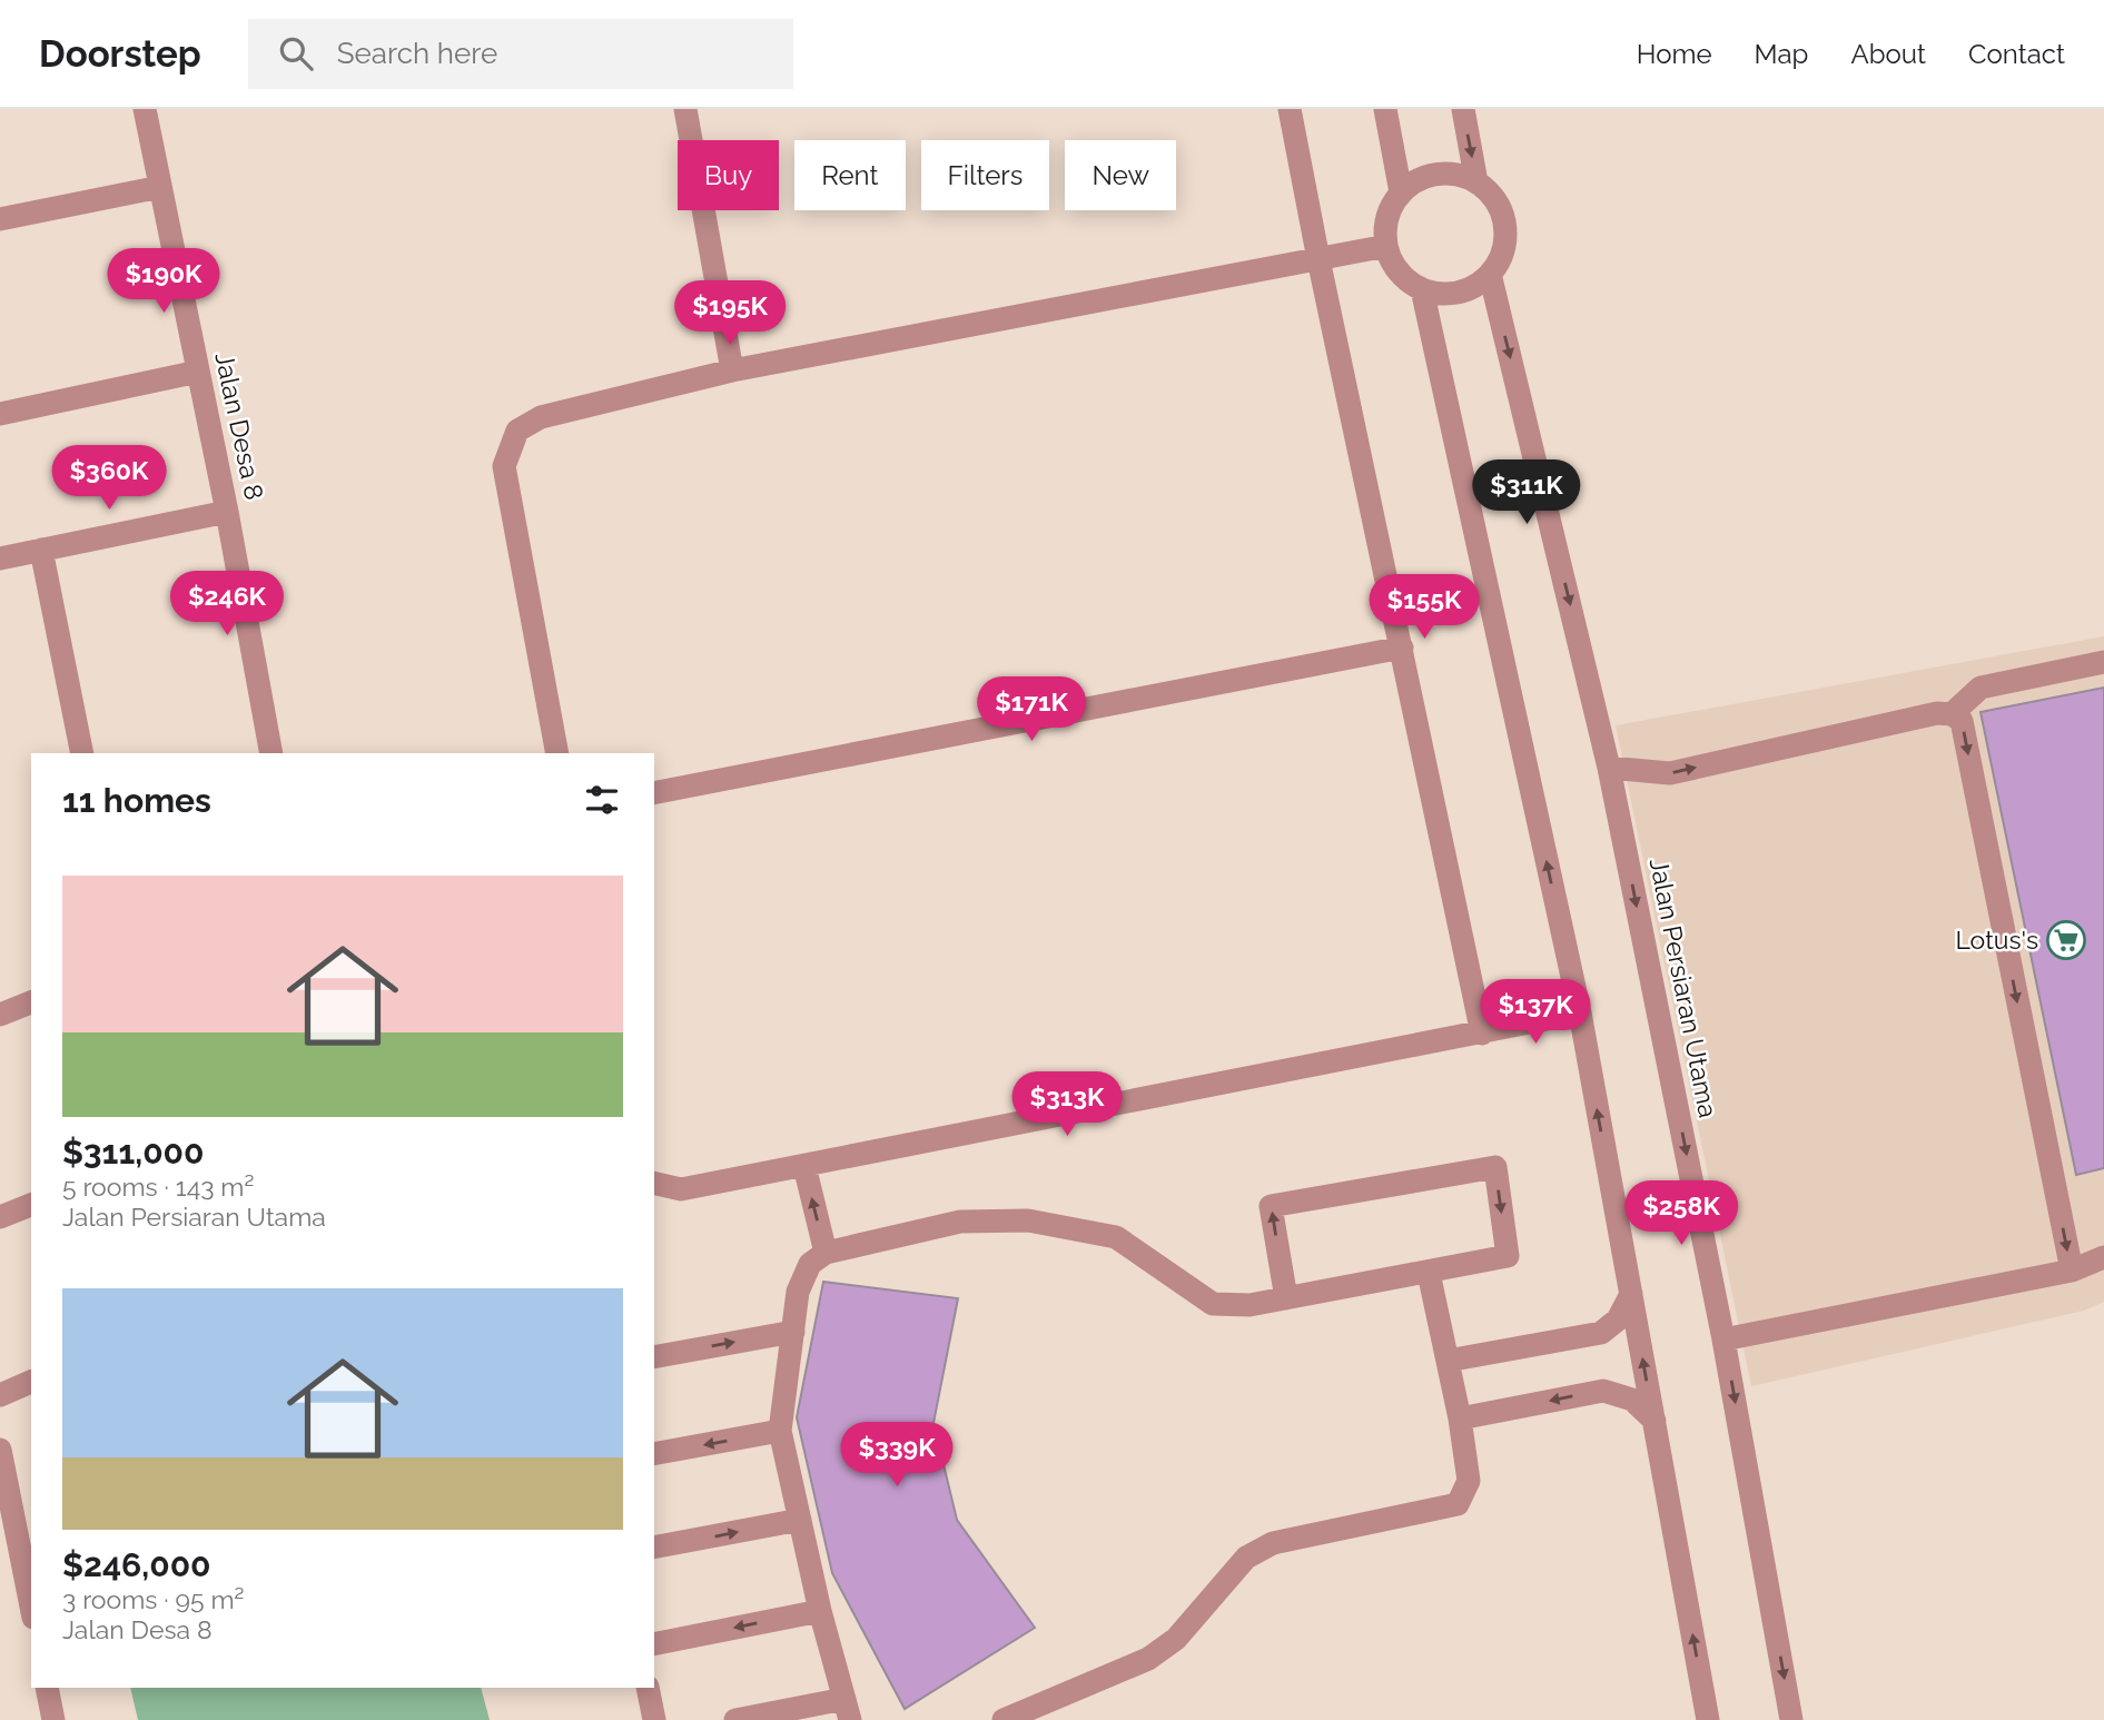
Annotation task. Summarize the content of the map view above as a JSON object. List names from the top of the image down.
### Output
{
  "streets": {
    "street": ["Jalan Desa 8", "Jalan Persiaran Utama"]
  },
  "places": {
    "supermarket": ["Lotus's"]
  },
  "page": {
    "header": "Doorstep",
    "search": "Search here",
    "nav": [
      "Home",
      "Map",
      "About",
      "Contact"
    ],
    "chip": [
      "Buy",
      "Rent",
      "Filters",
      "New"
    ],
    "price": [
      "$190K",
      "$195K",
      "$360K",
      "$311K",
      "$246K",
      "$155K",
      "$171K",
      "$137K",
      "$313K",
      "$258K",
      "$339K"
    ],
    "heading": "11 homes",
    "list": [
      {
        "name": "$311,000",
        "note": "5 rooms · 143 m² · Jalan Persiaran Utama"
      },
      {
        "name": "$246,000",
        "note": "3 rooms · 95 m² · Jalan Desa 8"
      }
    ]
  }
}
